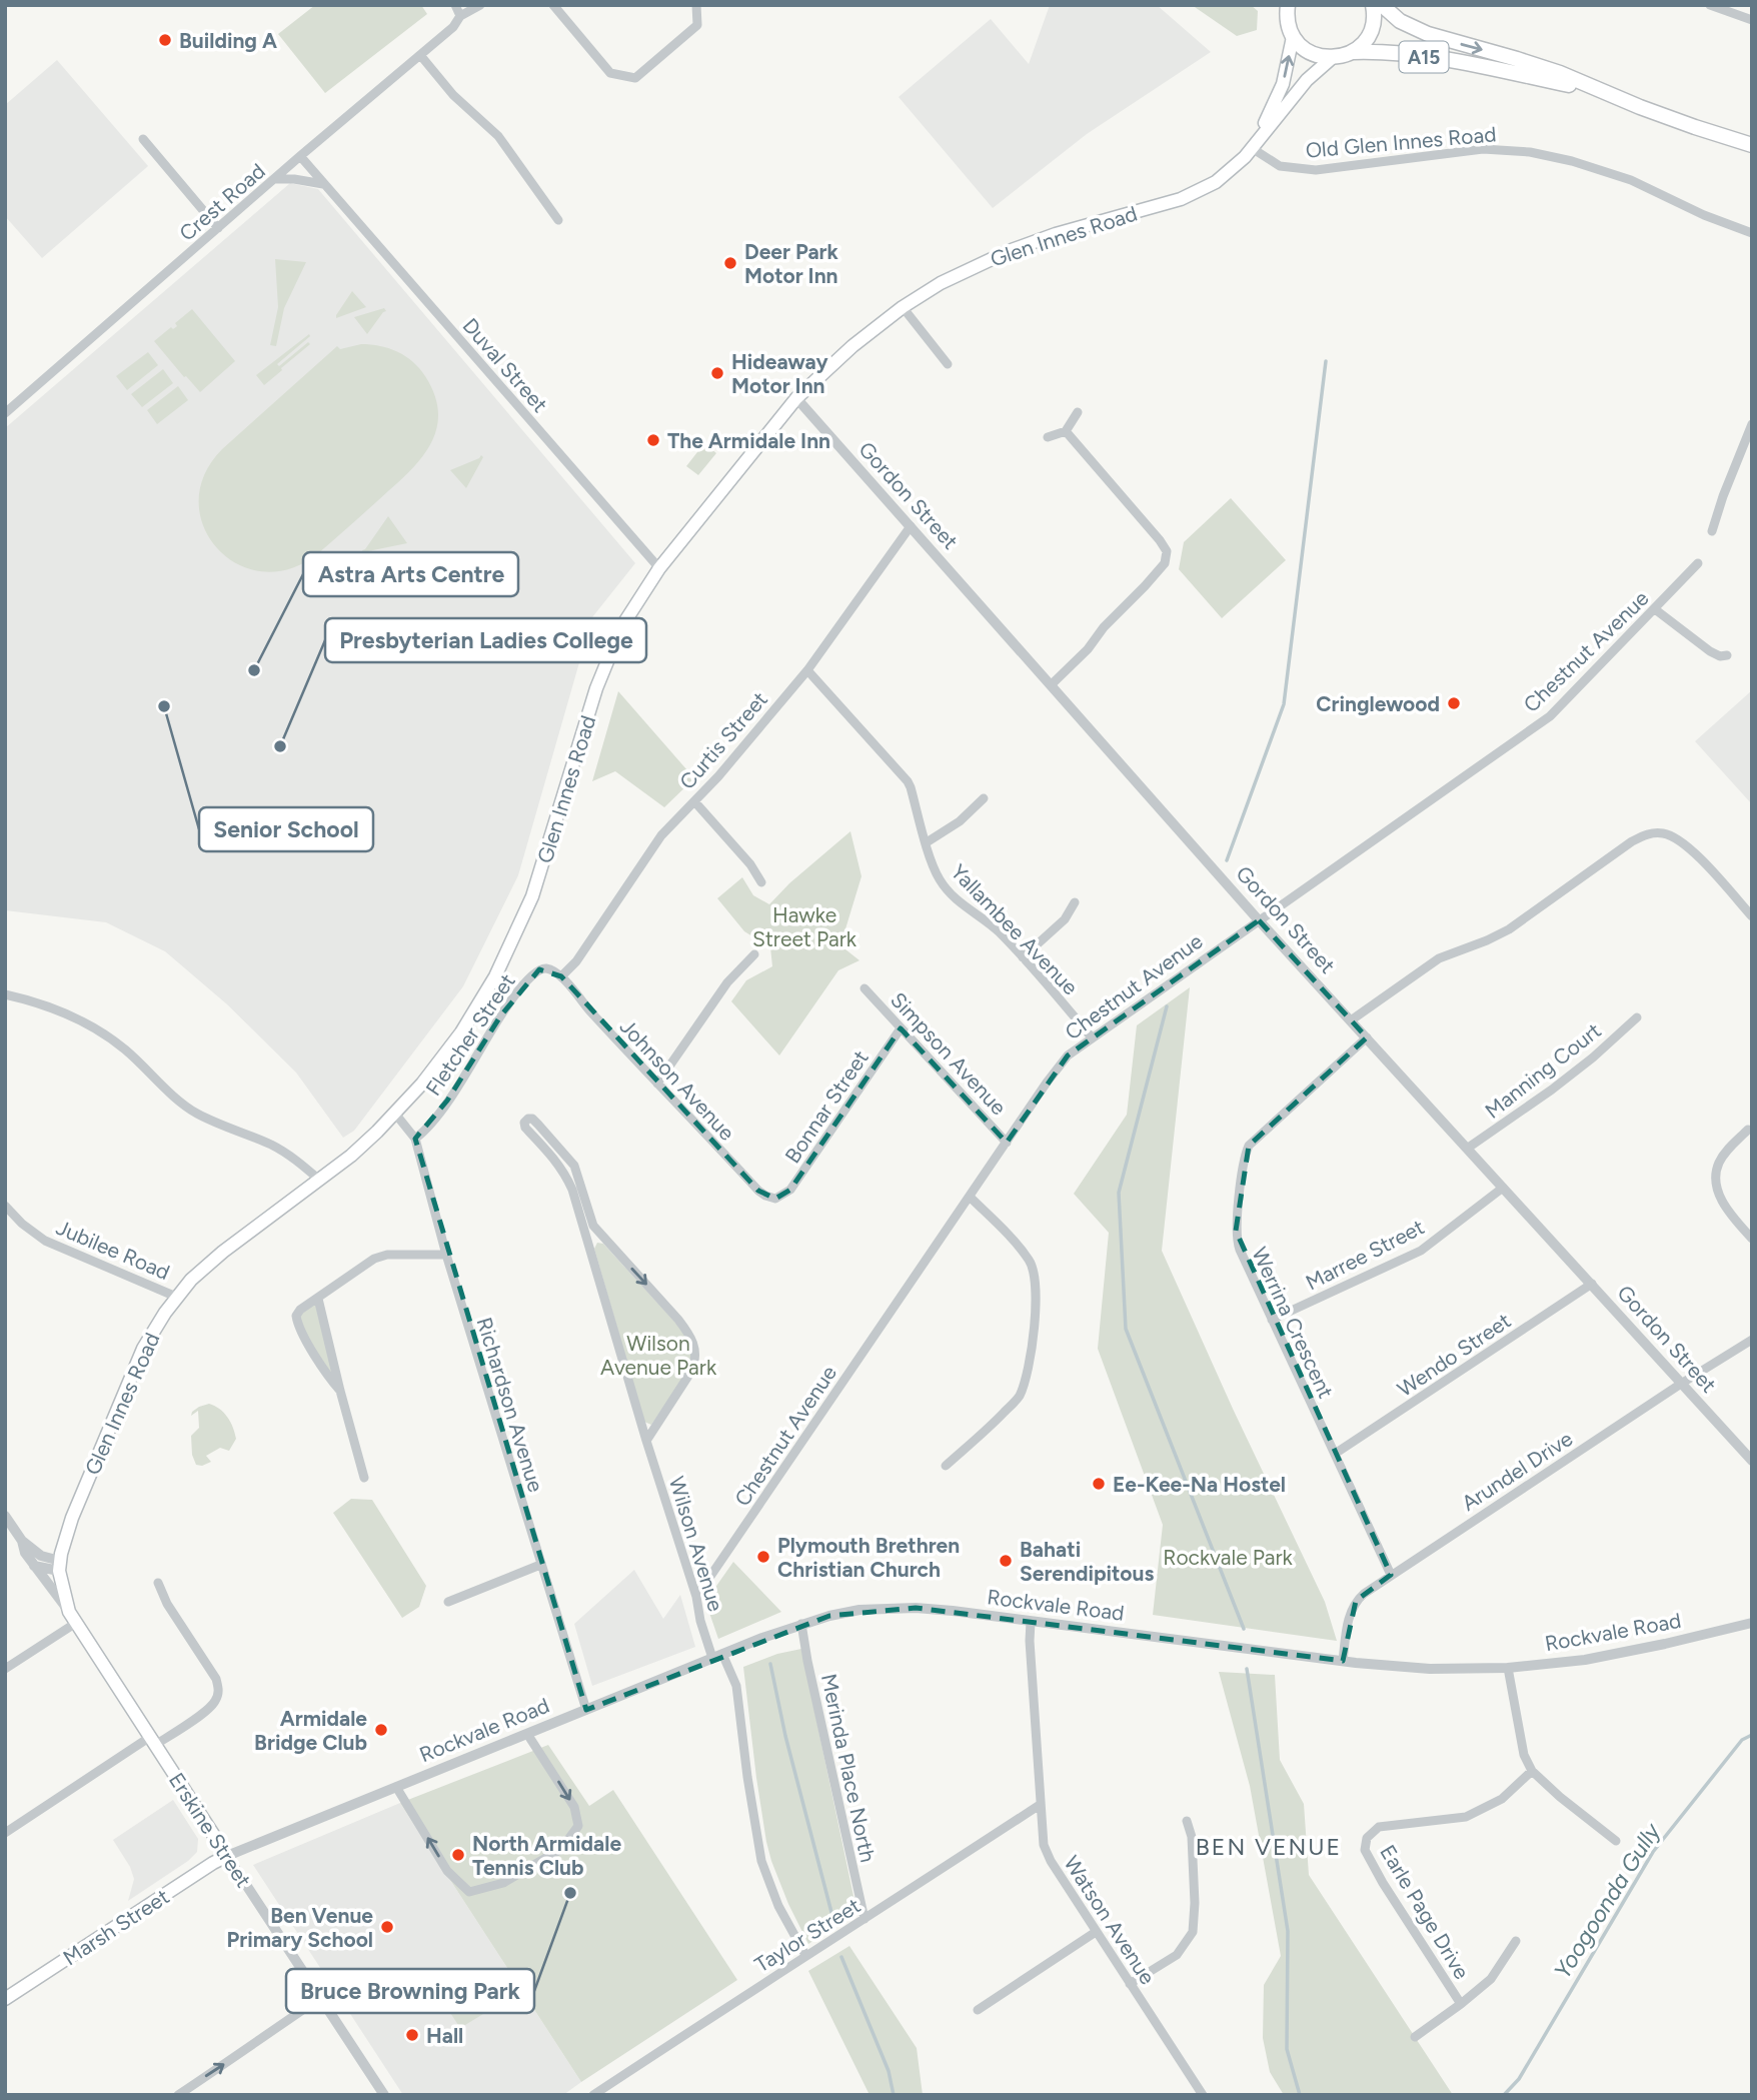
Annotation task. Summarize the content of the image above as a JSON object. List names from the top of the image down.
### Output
{
  "streets": {
    "highway": ["A15"],
    "main road": ["Glen Innes Road", "Erskine Street", "Marsh Street"],
    "street": [
      "Old Glen Innes Road",
      "Crest Road",
      "Duval Street",
      "Gordon Street",
      "Chestnut Avenue",
      "Curtis Street",
      "Yallambee Avenue",
      "Fletcher Street",
      "Simpson Avenue",
      "Manning Court",
      "Johnson Avenue",
      "Bonnar Street",
      "Jubilee Road",
      "Marree Street",
      "Werrina Crescent",
      "Wendo Street",
      "Richardson Avenue",
      "Arundel Drive",
      "Wilson Avenue",
      "Rockvale Road",
      "Merinda Place North",
      "Earle Page Drive",
      "Watson Avenue",
      "Taylor Street"
    ]
  },
  "crossings": [
    ["A15", "Glen Innes Road"],
    ["Old Glen Innes Road", "Glen Innes Road"],
    ["Crest Road", "Duval Street"],
    ["Glen Innes Road", "Duval Street"],
    ["Glen Innes Road", "Gordon Street"],
    ["Glen Innes Road", "Jubilee Road"],
    ["Glen Innes Road", "Richardson Avenue"],
    ["Glen Innes Road", "Erskine Street"],
    ["Gordon Street", "Chestnut Avenue"],
    ["Gordon Street", "Curtis Street"],
    ["Gordon Street", "Manning Court"],
    ["Gordon Street", "Marree Street"],
    ["Gordon Street", "Werrina Crescent"],
    ["Gordon Street", "Wendo Street"],
    ["Gordon Street", "Arundel Drive"],
    ["Chestnut Avenue", "Yallambee Avenue"],
    ["Chestnut Avenue", "Simpson Avenue"],
    ["Chestnut Avenue", "Wilson Avenue"],
    ["Curtis Street", "Yallambee Avenue"],
    ["Curtis Street", "Fletcher Street"],
    ["Curtis Street", "Johnson Avenue"],
    ["Fletcher Street", "Johnson Avenue"],
    ["Fletcher Street", "Richardson Avenue"],
    ["Simpson Avenue", "Bonnar Street"],
    ["Johnson Avenue", "Bonnar Street"],
    ["Marree Street", "Werrina Crescent"],
    ["Werrina Crescent", "Wendo Street"],
    ["Werrina Crescent", "Arundel Drive"],
    ["Richardson Avenue", "Rockvale Road"],
    ["Arundel Drive", "Rockvale Road"],
    ["Wilson Avenue", "Rockvale Road"],
    ["Wilson Avenue", "Taylor Street"],
    ["Rockvale Road", "Merinda Place North"],
    ["Rockvale Road", "Erskine Street"],
    ["Rockvale Road", "Watson Avenue"],
    ["Rockvale Road", "Marsh Street"],
    ["Merinda Place North", "Taylor Street"],
    ["Erskine Street", "Marsh Street"],
    ["Watson Avenue", "Taylor Street"]
  ],
  "districts": ["BEN VENUE"],
  "water": ["Yoogoonda Gully"],
  "parks": ["Hawke Street Park", "Wilson Avenue Park", "Rockvale Park"],
  "places": [
    "Building A",
    "Deer Park Motor Inn",
    "Hideaway Motor Inn",
    "The Armidale Inn",
    "Astra Arts Centre",
    "Cringlewood",
    "Senior School",
    "Presbyterian Ladies College",
    "Ee-Kee-Na Hostel",
    "Plymouth Brethren Christian Church",
    "Bahati Serendipitous",
    "Armidale Bridge Club",
    "North Armidale Tennis Club",
    "Bruce Browning Park",
    "Ben Venue Primary School",
    "Hall"
  ]
}
